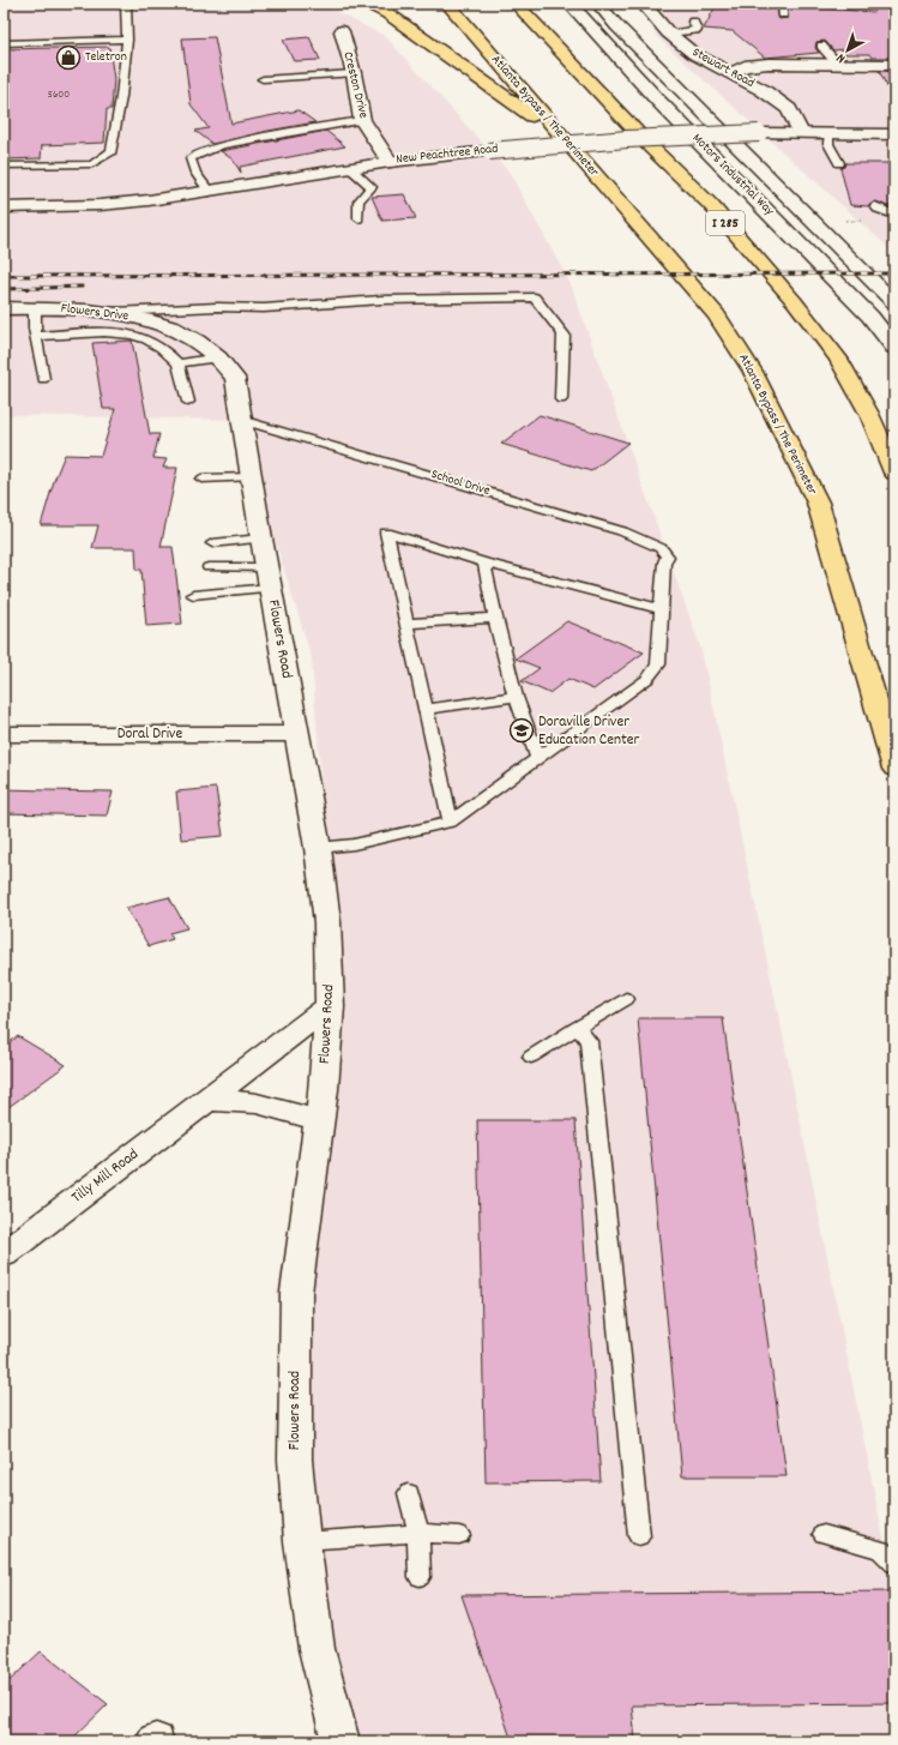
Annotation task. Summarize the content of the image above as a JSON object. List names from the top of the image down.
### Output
{
  "streets": {
    "highway": ["Atlanta Bypass / The Perimeter", "I 285"],
    "street": [
      "Stewart Road",
      "Creston Drive",
      "New Peachtree Road",
      "Motors Industrial Way",
      "Flowers Drive",
      "Flowers Road",
      "Doral Drive",
      "Tilly Mill Road"
    ],
    "lane": ["School Drive"]
  },
  "crossings": [
    ["Stewart Road", "New Peachtree Road"],
    ["Creston Drive", "New Peachtree Road"],
    ["Flowers Drive", "Flowers Road"],
    ["School Drive", "Flowers Road"],
    ["Flowers Road", "Doral Drive"],
    ["Flowers Road", "Tilly Mill Road"]
  ],
  "places": {
    "shop": ["Teletron"],
    "school or university": ["Doraville Driver Education Center"]
  },
  "house_numbers": ["5600"],
  "north": "bottom left"
}
